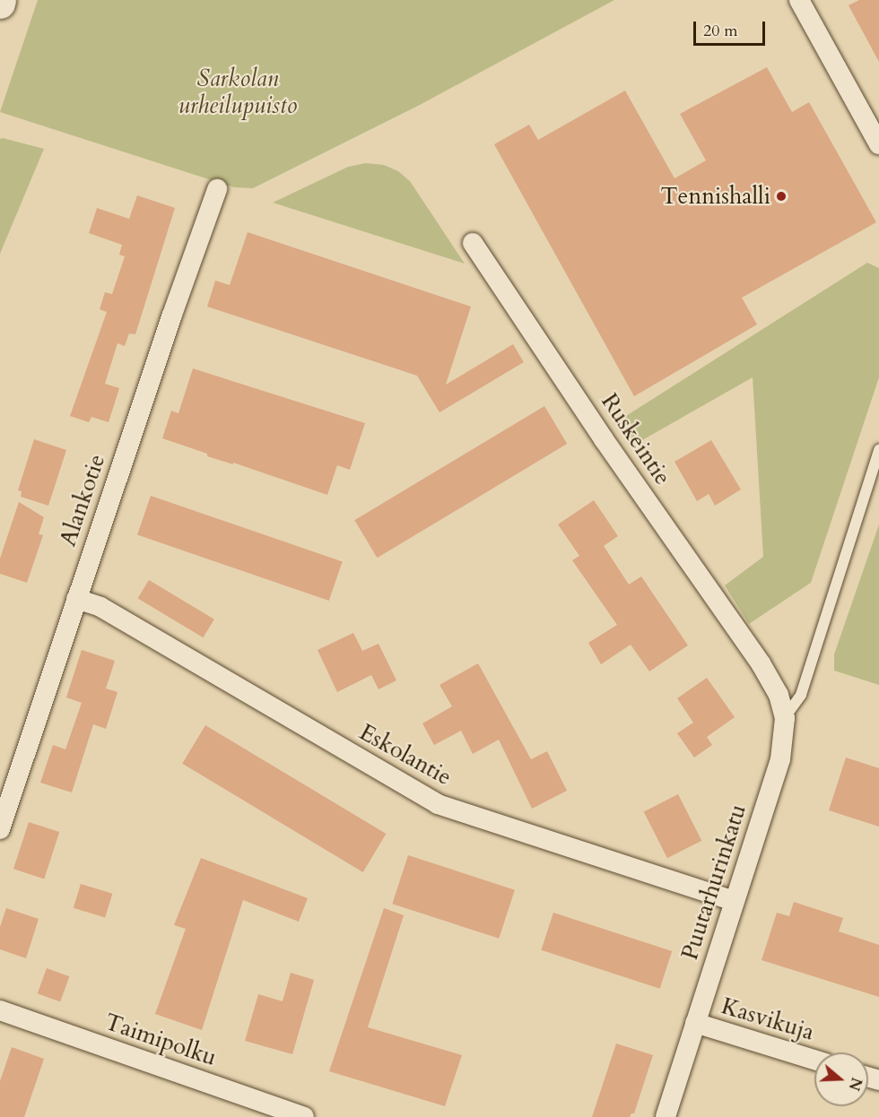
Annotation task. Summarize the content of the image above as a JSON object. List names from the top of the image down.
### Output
{
  "streets": {
    "street": [
      "Ruskeintie",
      "Alankotie",
      "Eskolantie",
      "Puutarhurinkatu",
      "Kasvikuja",
      "Taimipolku"
    ]
  },
  "crossings": [
    ["Ruskeintie", "Puutarhurinkatu"],
    ["Alankotie", "Eskolantie"],
    ["Eskolantie", "Puutarhurinkatu"],
    ["Puutarhurinkatu", "Kasvikuja"]
  ],
  "parks": ["Sarkolan urheilupuisto"],
  "places": ["Tennishalli"],
  "scale_bar": "20 m",
  "north": "right"
}
